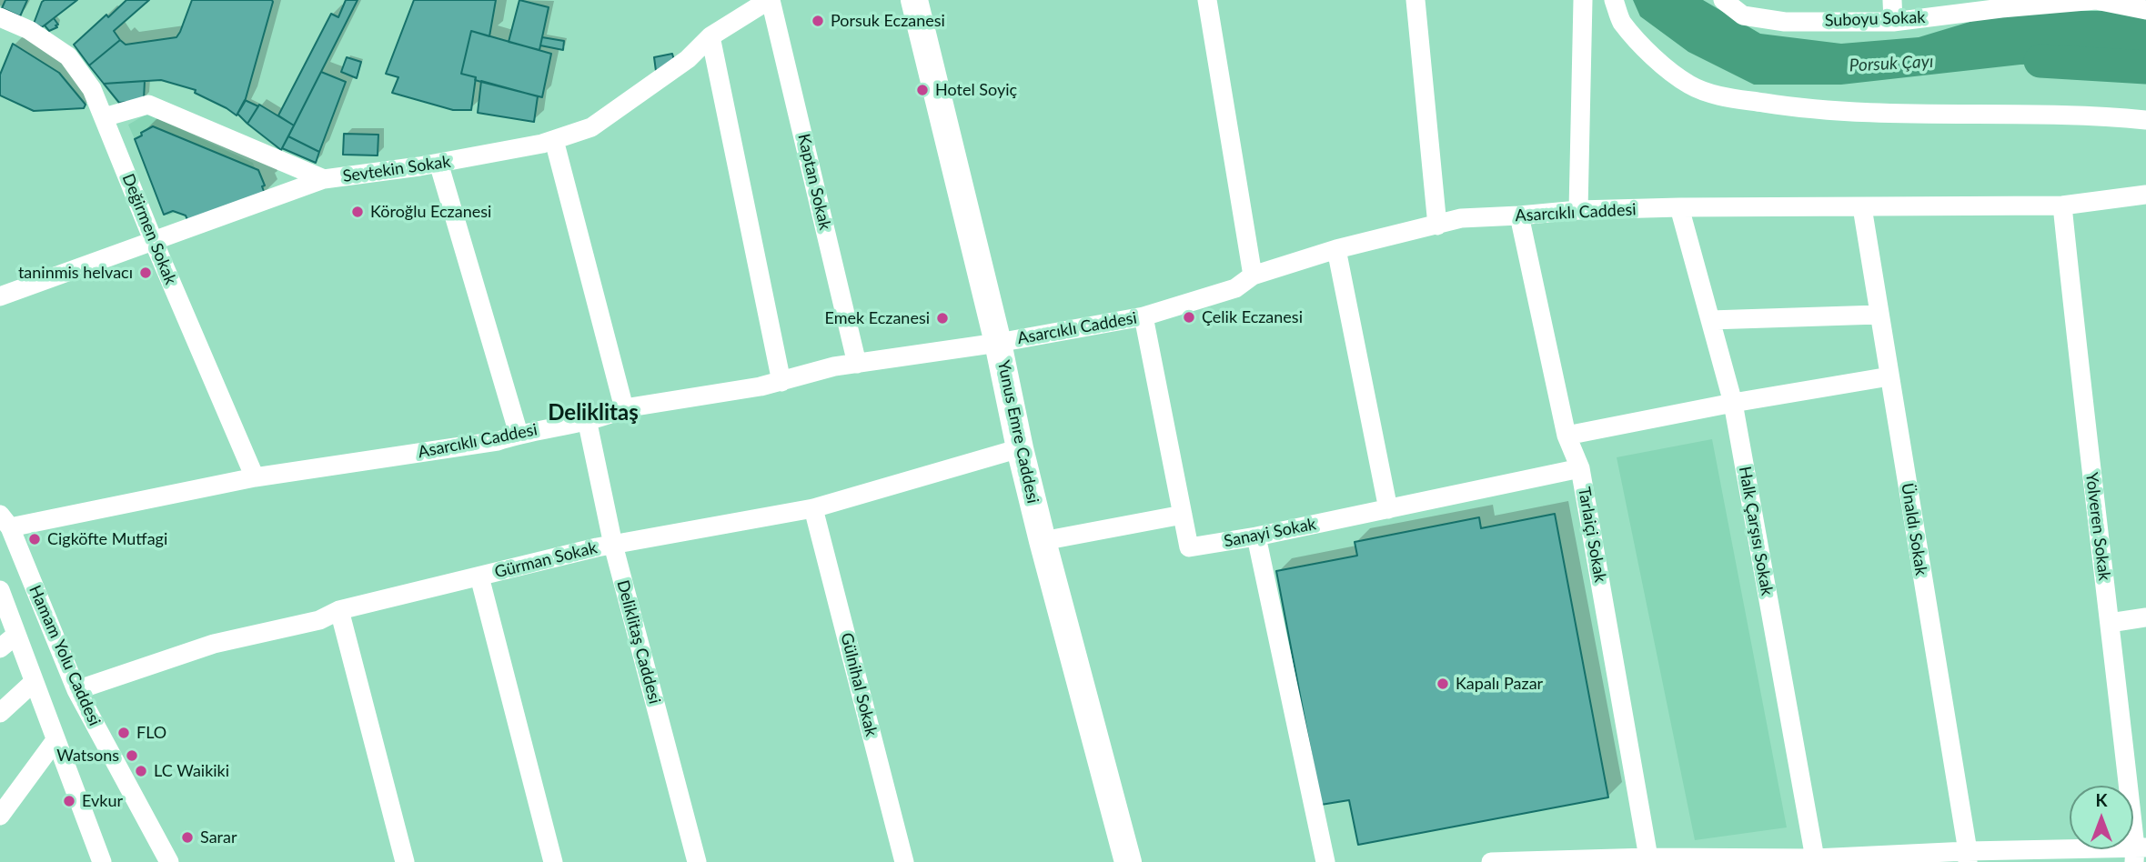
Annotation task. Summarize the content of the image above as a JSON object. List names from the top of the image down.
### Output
{
  "streets": {
    "main road": ["Yunus Emre Caddesi"],
    "street": [
      "Suboyu Sokak",
      "Sevtekin Sokak",
      "Kaptan Sokak",
      "Asarcıklı Caddesi",
      "Değirmen Sokak",
      "Yolveren Sokak",
      "Ünaldı Sokak",
      "Halk Çarşısı Sokak",
      "Sanayi Sokak",
      "Tarlaiçi Sokak",
      "Gürman Sokak",
      "Deliklitaş Caddesi",
      "Hamam Yolu Caddesi",
      "Gülnihal Sokak"
    ]
  },
  "crossings": [
    ["Sevtekin Sokak", "Kaptan Sokak"],
    ["Sevtekin Sokak", "Değirmen Sokak"],
    ["Kaptan Sokak", "Asarcıklı Caddesi"],
    ["Asarcıklı Caddesi", "Değirmen Sokak"],
    ["Asarcıklı Caddesi", "Yunus Emre Caddesi"],
    ["Asarcıklı Caddesi", "Yolveren Sokak"],
    ["Asarcıklı Caddesi", "Ünaldı Sokak"],
    ["Asarcıklı Caddesi", "Halk Çarşısı Sokak"],
    ["Asarcıklı Caddesi", "Sanayi Sokak"],
    ["Asarcıklı Caddesi", "Tarlaiçi Sokak"],
    ["Asarcıklı Caddesi", "Deliklitaş Caddesi"],
    ["Asarcıklı Caddesi", "Hamam Yolu Caddesi"],
    ["Yunus Emre Caddesi", "Gürman Sokak"],
    ["Sanayi Sokak", "Tarlaiçi Sokak"],
    ["Gürman Sokak", "Deliklitaş Caddesi"],
    ["Gürman Sokak", "Hamam Yolu Caddesi"],
    ["Gürman Sokak", "Gülnihal Sokak"]
  ],
  "districts": ["Deliklitaş"],
  "water": ["Porsuk Çayı"],
  "places": [
    "Porsuk Eczanesi",
    "Hotel Soyiç",
    "Köroğlu Eczanesi",
    "taninmis helvacı",
    "Çelik Eczanesi",
    "Emek Eczanesi",
    "Cigköfte Mutfagi",
    "Kapalı Pazar",
    "FLO",
    "Watsons",
    "LC Waikiki",
    "Evkur",
    "Sarar"
  ],
  "north": "top"
}
